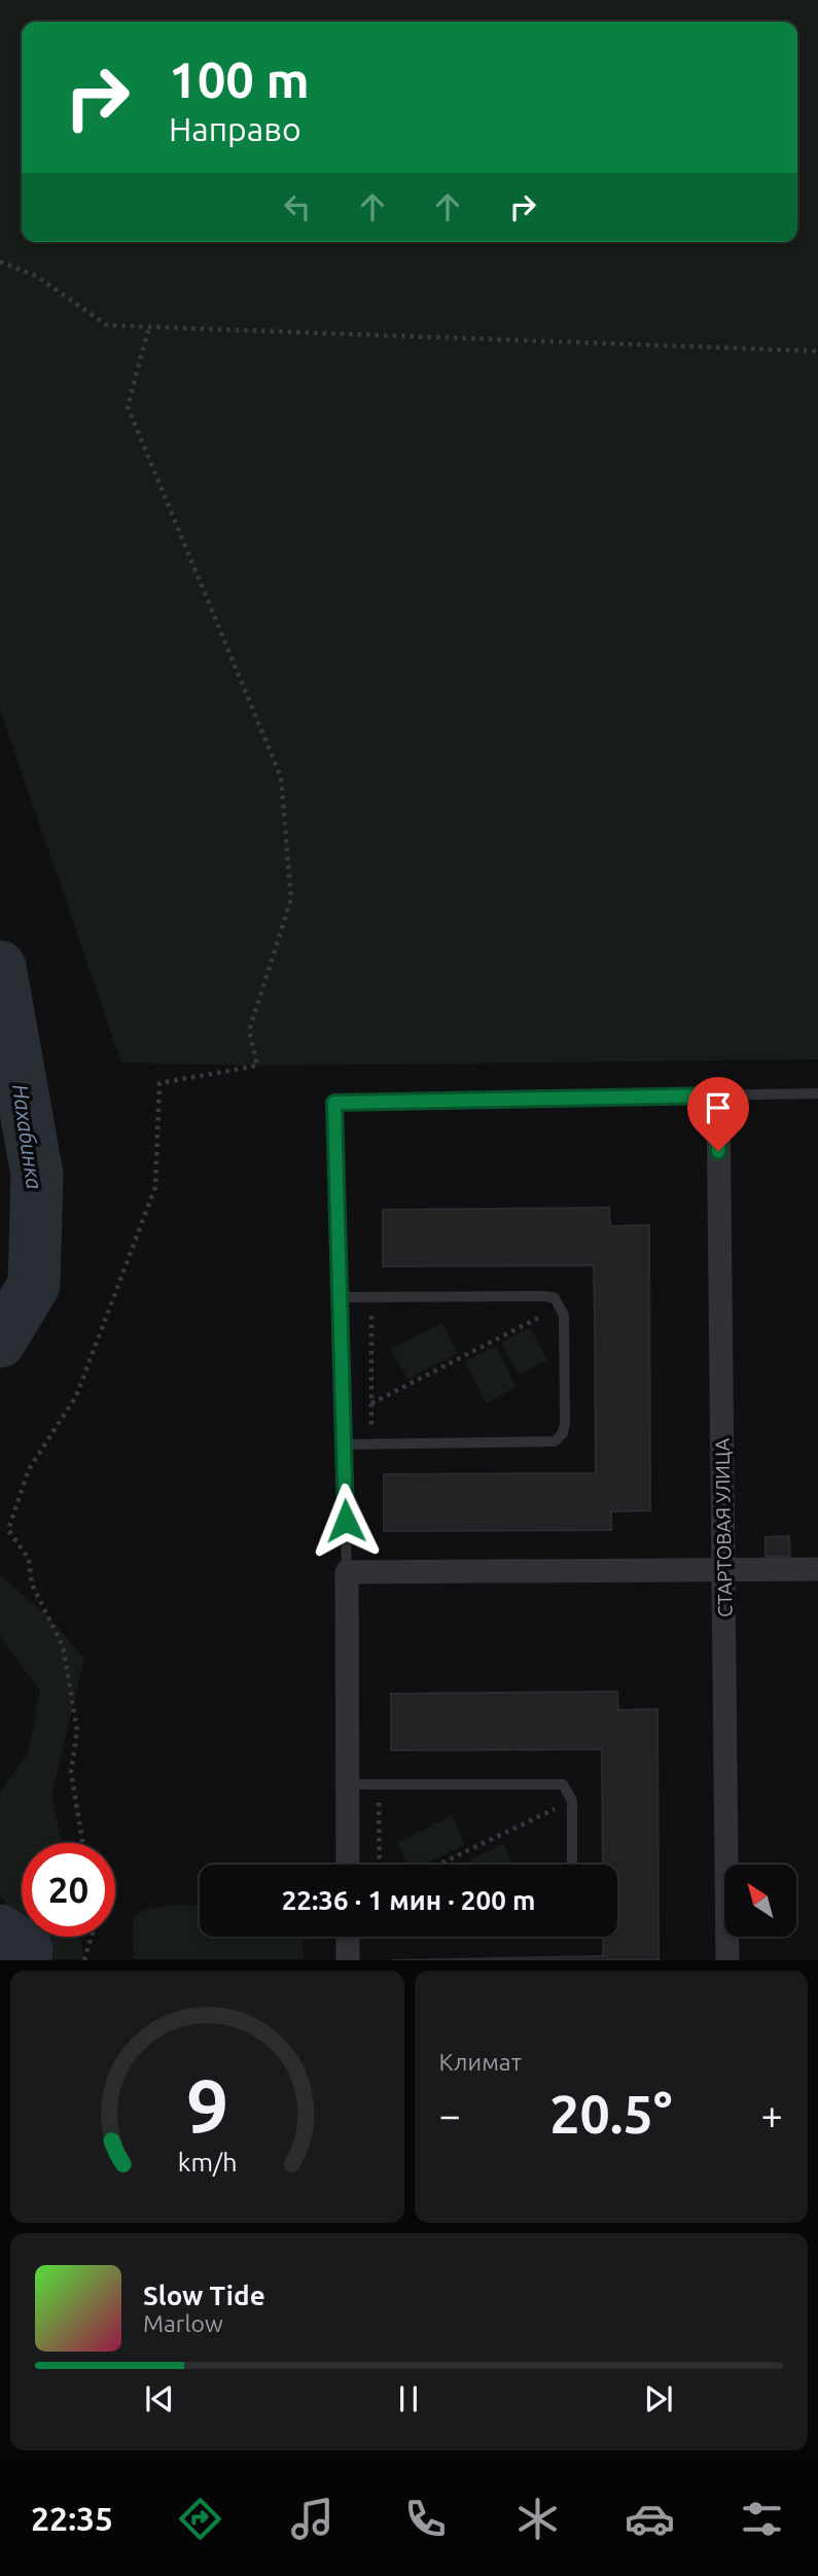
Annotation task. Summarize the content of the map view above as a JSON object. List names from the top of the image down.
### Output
{
  "streets": {
    "street": ["СТАРТОВАЯ УЛИЦА"]
  },
  "water": ["Нахабинка"],
  "north": "top left",
  "page": {
    "turn": ["100 m", "Направо"],
    "limit": "20",
    "trip": "22:36 · 1 мин · 200 m",
    "tile": "Климат",
    "heat": ["−", "20.5°", "+"],
    "song": ["Slow Tide", "Marlow"],
    "tabs": "22:35",
    "gauge": ["9", "km/h"]
  }
}
